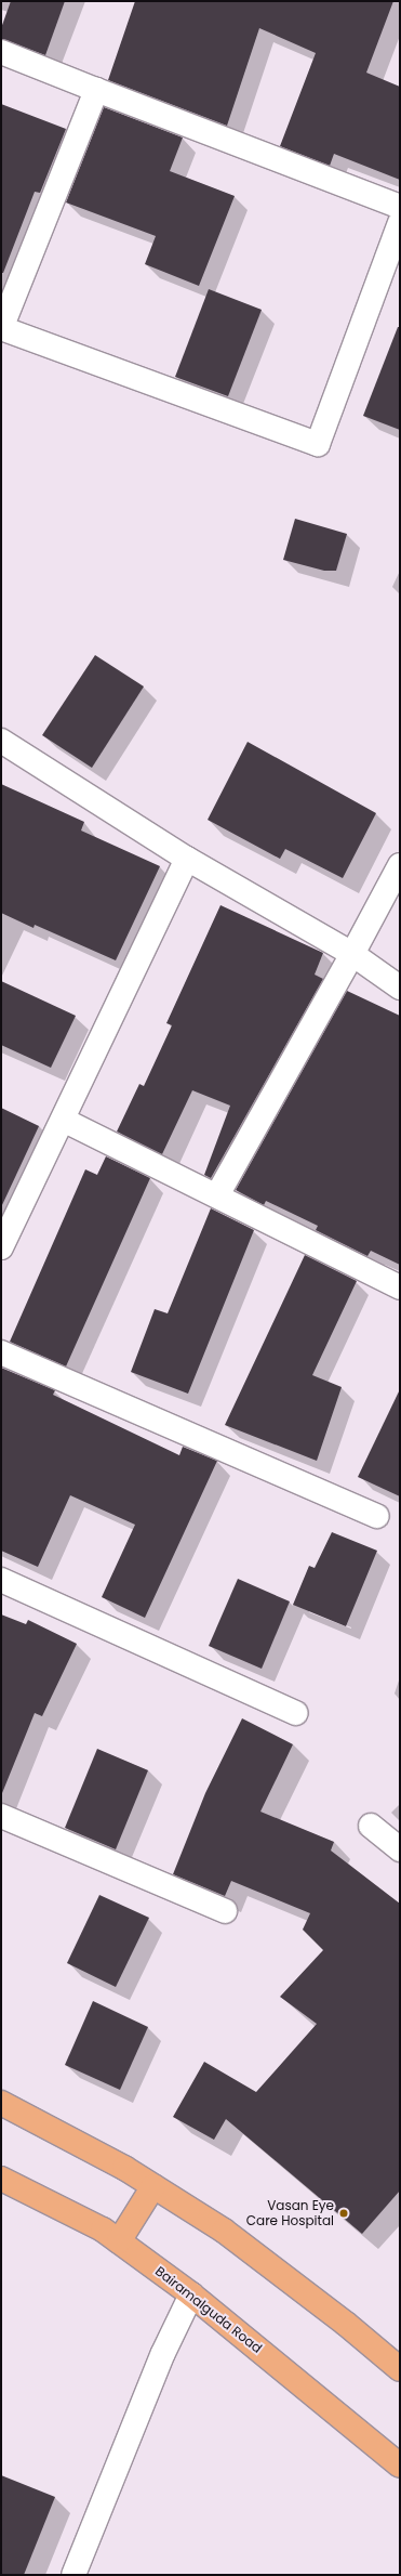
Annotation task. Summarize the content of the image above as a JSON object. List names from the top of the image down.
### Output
{
  "streets": {
    "main road": ["Bairamalguda Road"]
  },
  "places": ["Vasan Eye Care Hospital"]
}
